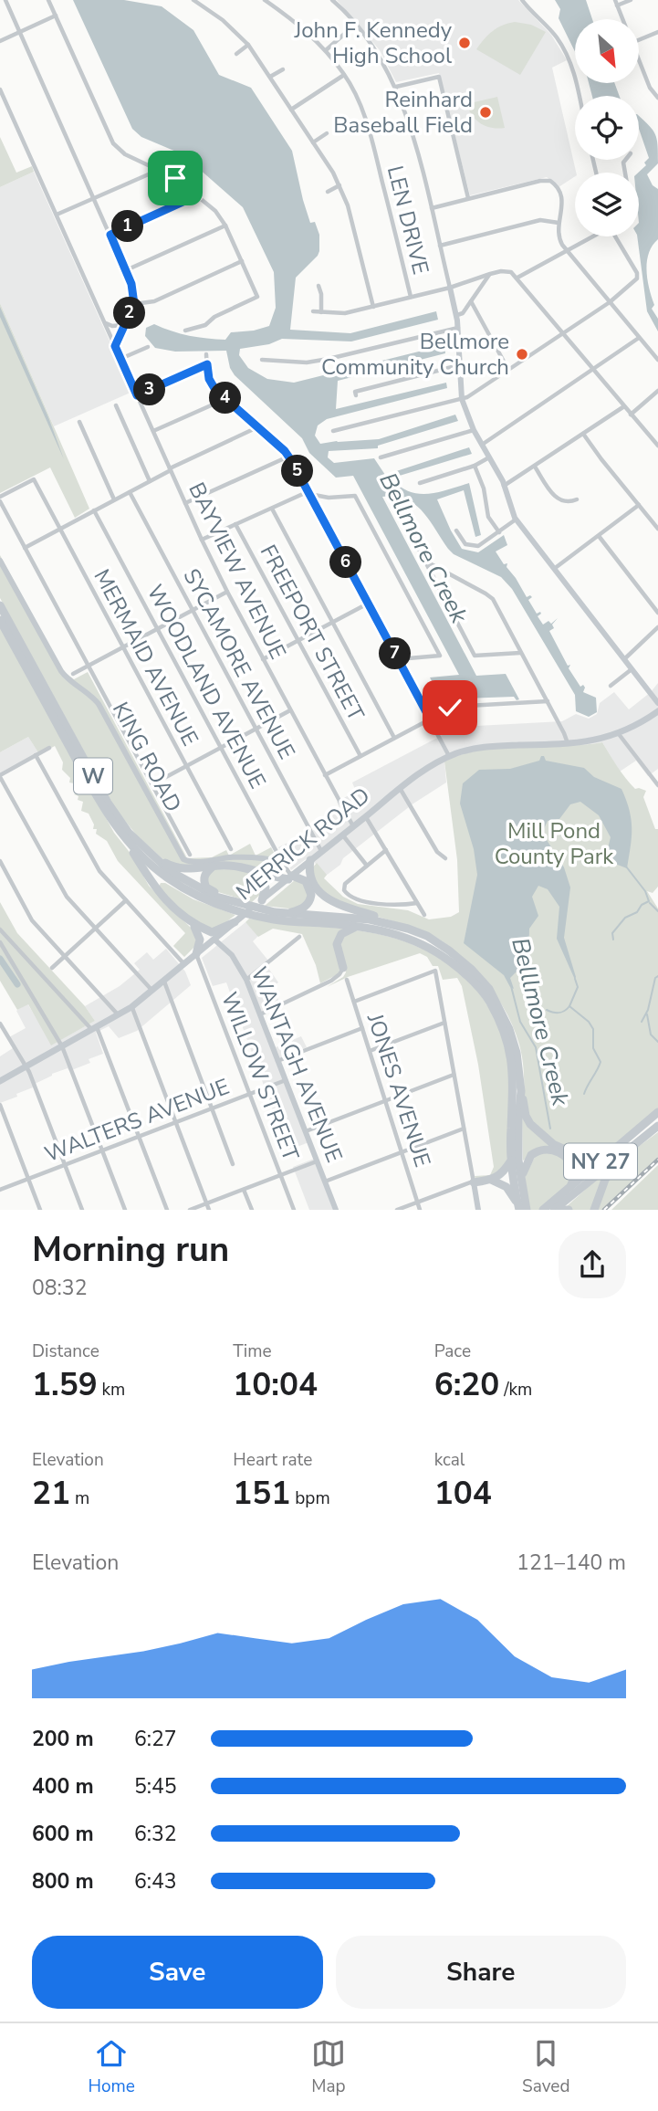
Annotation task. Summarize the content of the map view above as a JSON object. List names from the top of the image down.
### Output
{
  "streets": {
    "highway": ["W", "NY 27"],
    "main road": ["MERRICK ROAD"],
    "street": [
      "LEN DRIVE",
      "BAYVIEW AVENUE",
      "FREEPORT STREET",
      "MERMAID AVENUE",
      "SYCAMORE AVENUE",
      "WOODLAND AVENUE",
      "KING ROAD",
      "WANTAGH AVENUE",
      "WILLOW STREET",
      "JONES AVENUE",
      "WALTERS AVENUE"
    ]
  },
  "crossings": [
    ["BAYVIEW AVENUE", "MERRICK ROAD"],
    ["SYCAMORE AVENUE", "MERRICK ROAD"],
    ["WOODLAND AVENUE", "KING ROAD"],
    ["WOODLAND AVENUE", "MERRICK ROAD"],
    ["MERRICK ROAD", "WANTAGH AVENUE"],
    ["MERRICK ROAD", "WILLOW STREET"],
    ["WANTAGH AVENUE", "WALTERS AVENUE"],
    ["WILLOW STREET", "WALTERS AVENUE"]
  ],
  "water": ["Bellmore Creek", "Belllmore Creek"],
  "parks": ["Mill Pond County Park"],
  "places": ["John F. Kennedy High School", "Reinhard Baseball Field", "Bellmore Community Church"],
  "north": "bottom right",
  "page": {
    "pins": [
      "1",
      "2",
      "3",
      "4",
      "5",
      "6",
      "7"
    ],
    "heading": ["Morning run", "08:32"],
    "stats": [
      ["Distance", "1.59 km"],
      ["Time", "10:04"],
      ["Pace", "6:20 /km"],
      ["Elevation", "21 m"],
      ["Heart rate", "151 bpm"],
      ["kcal", "104"]
    ],
    "chart": ["Elevation", "121–140 m"],
    "list": [
      {
        "name": "200 m",
        "note": "6:27"
      },
      {
        "name": "400 m",
        "note": "5:45"
      },
      {
        "name": "600 m",
        "note": "6:32"
      },
      {
        "name": "800 m",
        "note": "6:43"
      }
    ],
    "buttons": ["Save", "Share"],
    "tabs": ["Home", "Map", "Saved"]
  }
}
